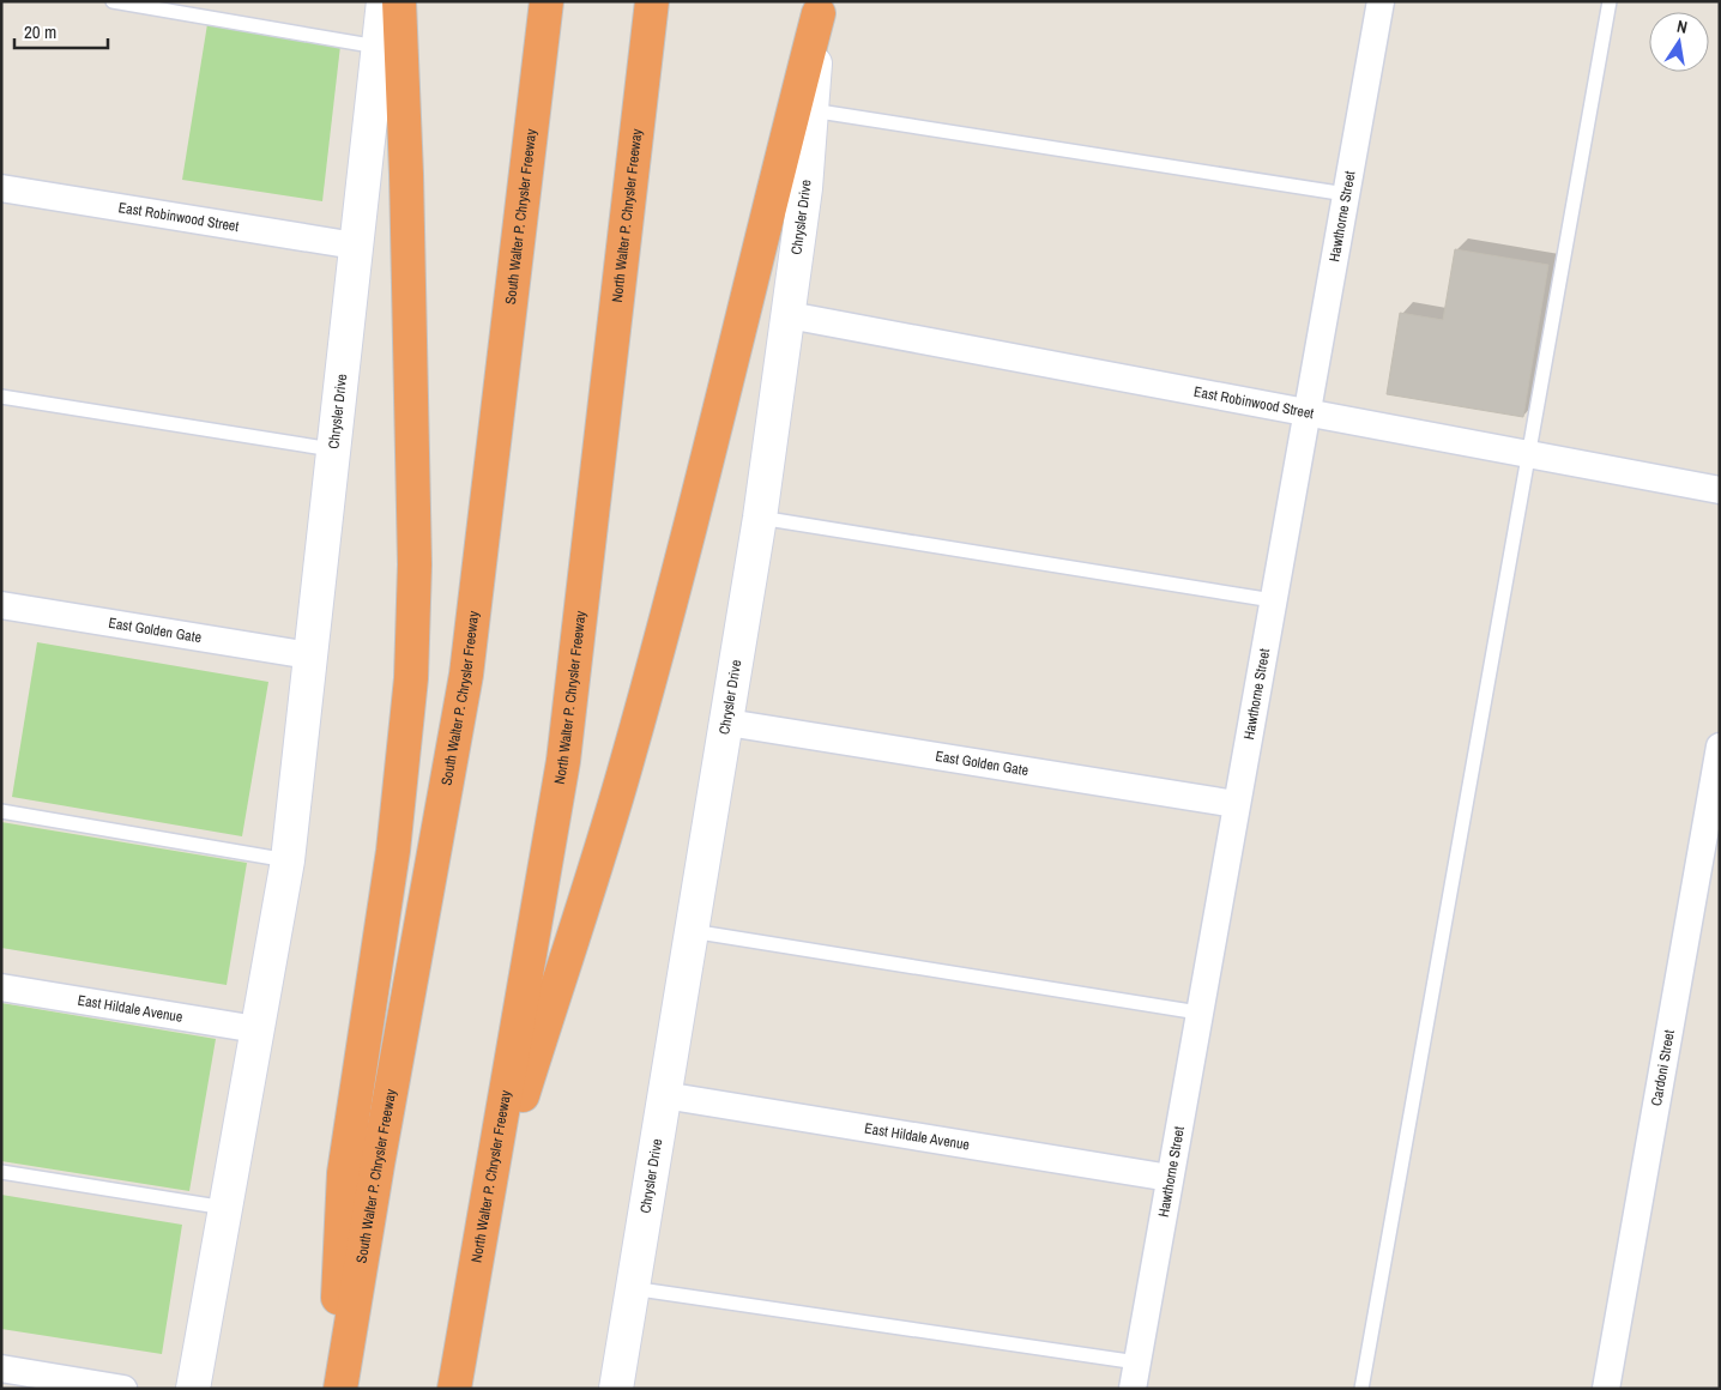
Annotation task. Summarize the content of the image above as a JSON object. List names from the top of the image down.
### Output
{
  "streets": {
    "highway": ["South Walter P. Chrysler Freeway", "North Walter P. Chrysler Freeway"],
    "main road": ["Chrysler Drive"],
    "street": [
      "East Robinwood Street",
      "Hawthorne Street",
      "East Golden Gate",
      "East Hildale Avenue",
      "Cardoni Street"
    ]
  },
  "crossings": [
    ["East Robinwood Street", "Chrysler Drive"],
    ["East Robinwood Street", "Hawthorne Street"],
    ["Chrysler Drive", "East Golden Gate"],
    ["Chrysler Drive", "East Hildale Avenue"],
    ["Hawthorne Street", "East Golden Gate"],
    ["Hawthorne Street", "East Hildale Avenue"]
  ],
  "scale_bar": "20 m",
  "north": "top"
}
